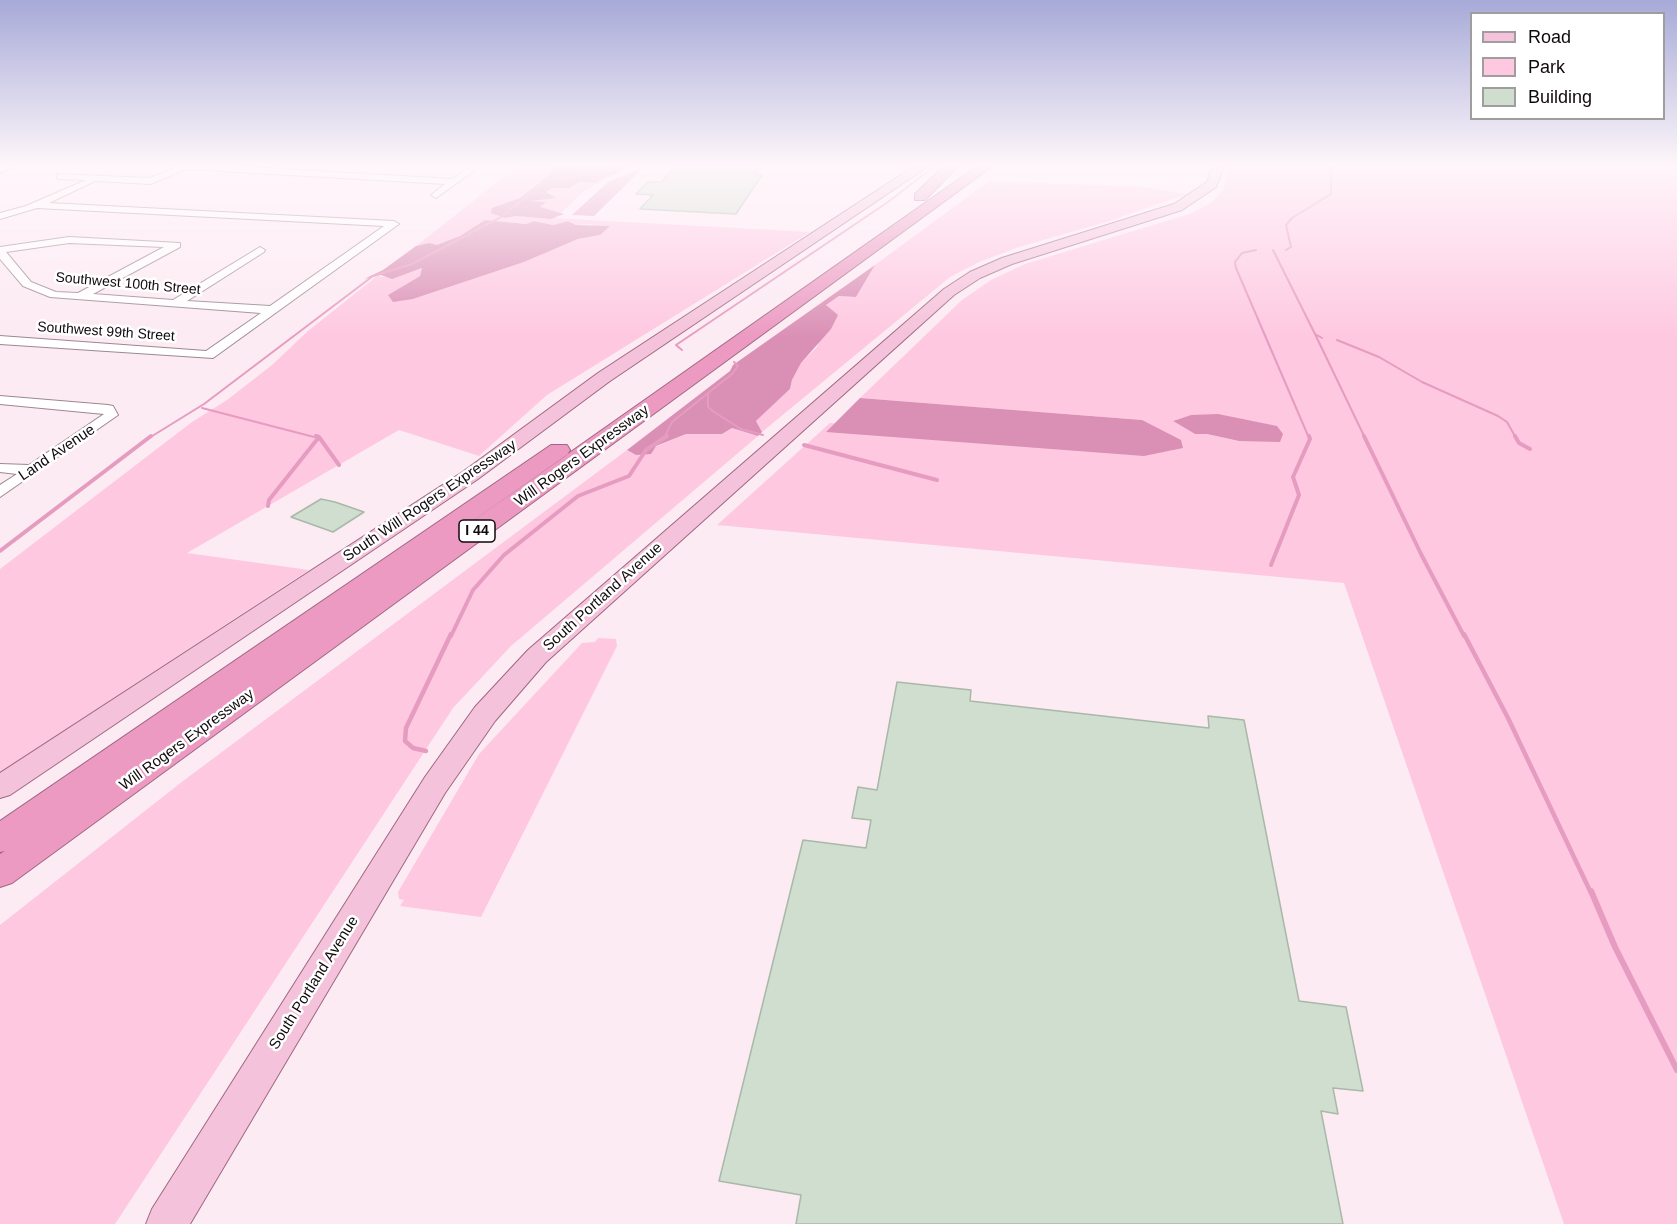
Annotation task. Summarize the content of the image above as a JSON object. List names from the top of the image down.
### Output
{
  "streets": {
    "highway": ["Will Rogers Expressway", "I 44"],
    "main road": ["South Will Rogers Expressway", "South Portland Avenue"],
    "street": ["Southwest 100th Street", "Southwest 99th Street", "Land Avenue"]
  },
  "crossings": [
    ["Southwest 100th Street", "Southwest 99th Street"]
  ],
  "legend": ["Road", "Park", "Building"]
}
